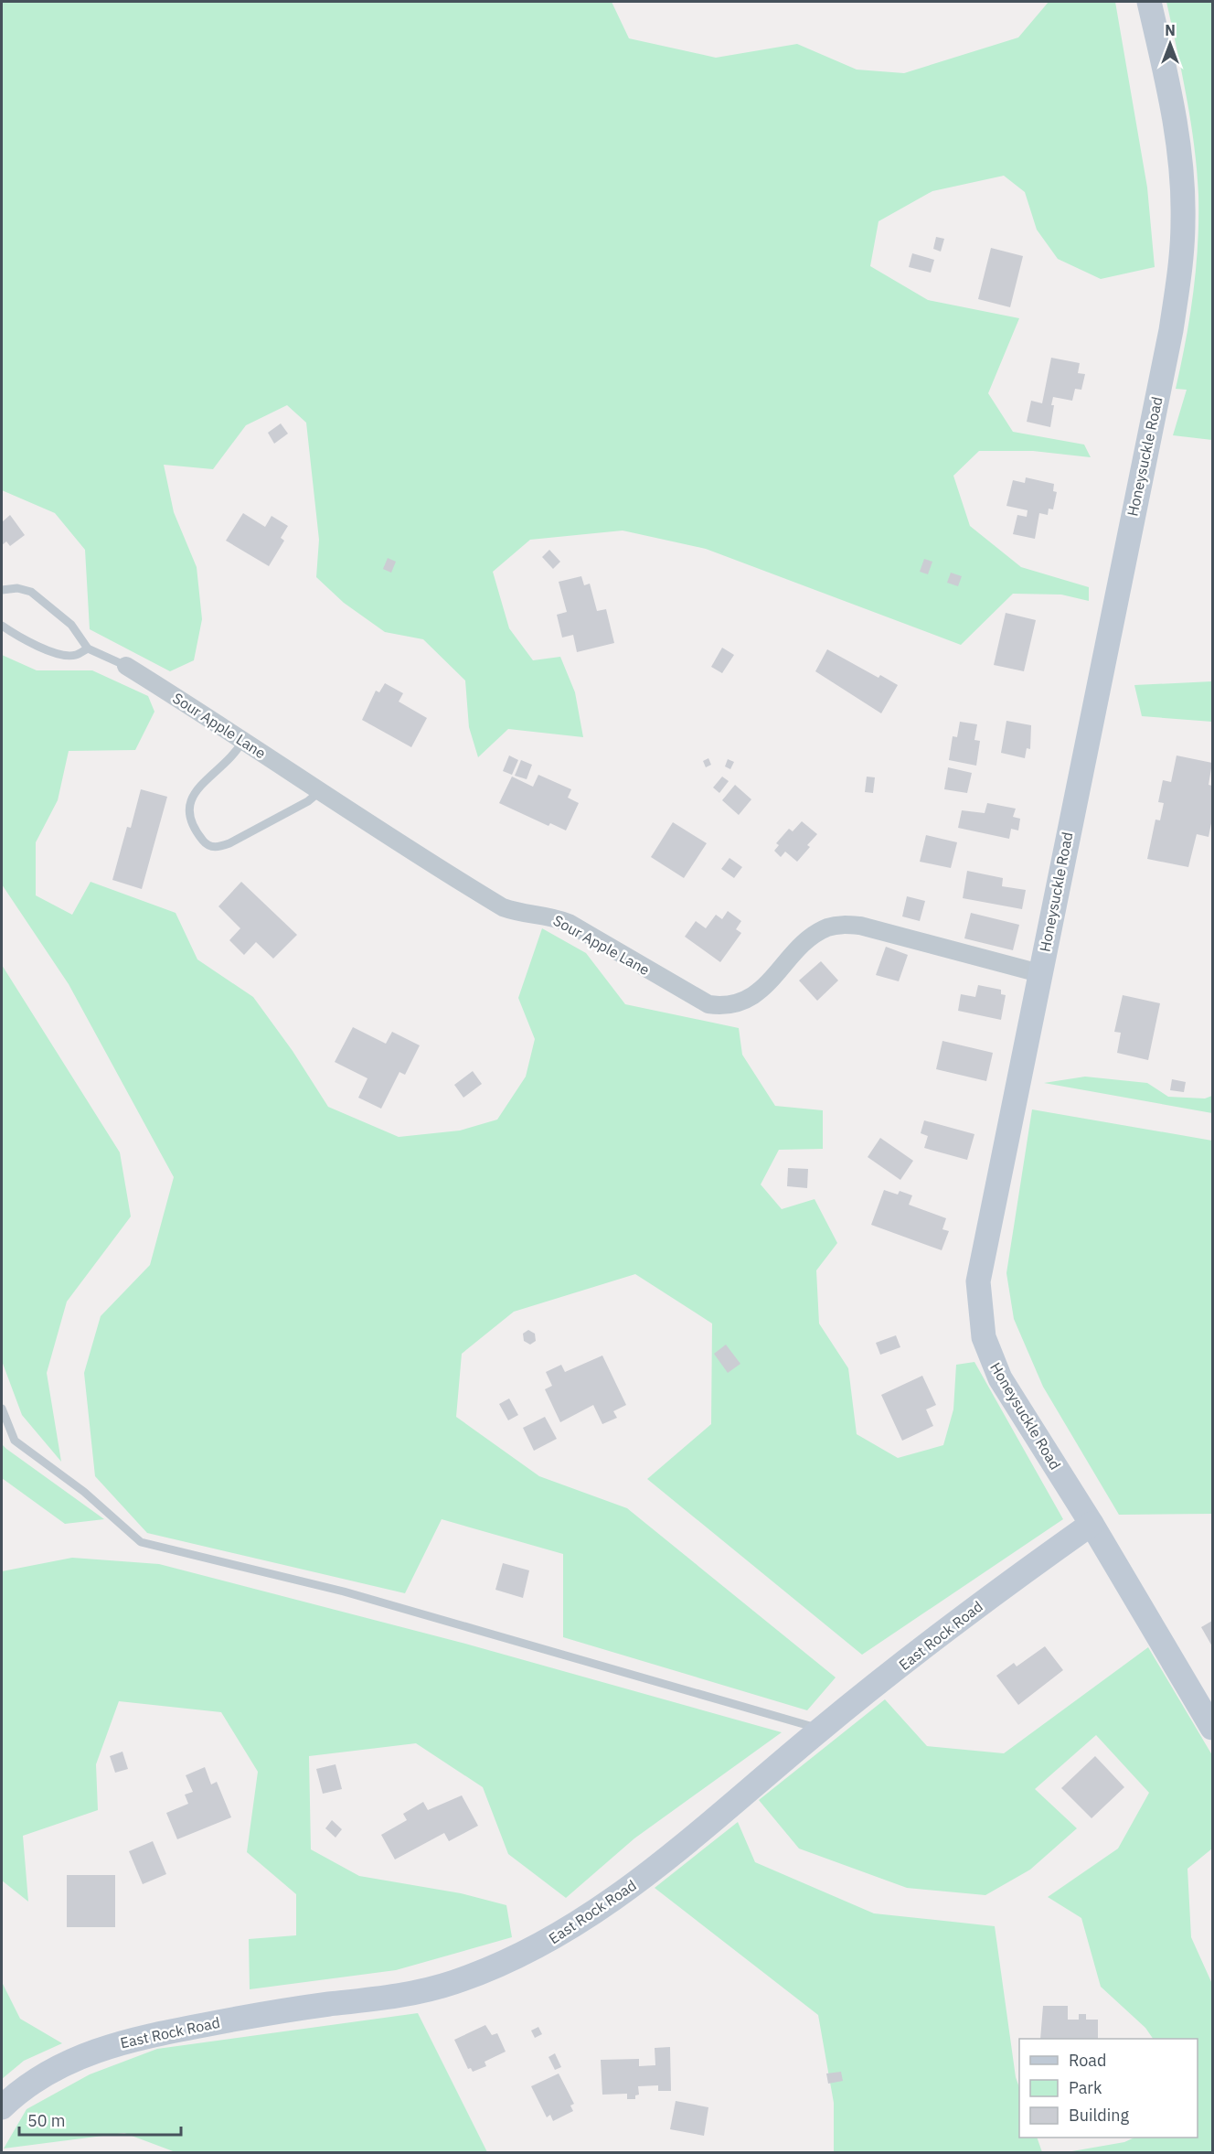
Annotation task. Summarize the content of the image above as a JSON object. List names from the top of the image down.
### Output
{
  "streets": {
    "street": ["Honeysuckle Road", "Sour Apple Lane", "East Rock Road"]
  },
  "crossings": [
    ["Honeysuckle Road", "Sour Apple Lane"],
    ["Honeysuckle Road", "East Rock Road"]
  ],
  "legend": ["Road", "Park", "Building"],
  "scale_bar": "50 m",
  "north": "top"
}
